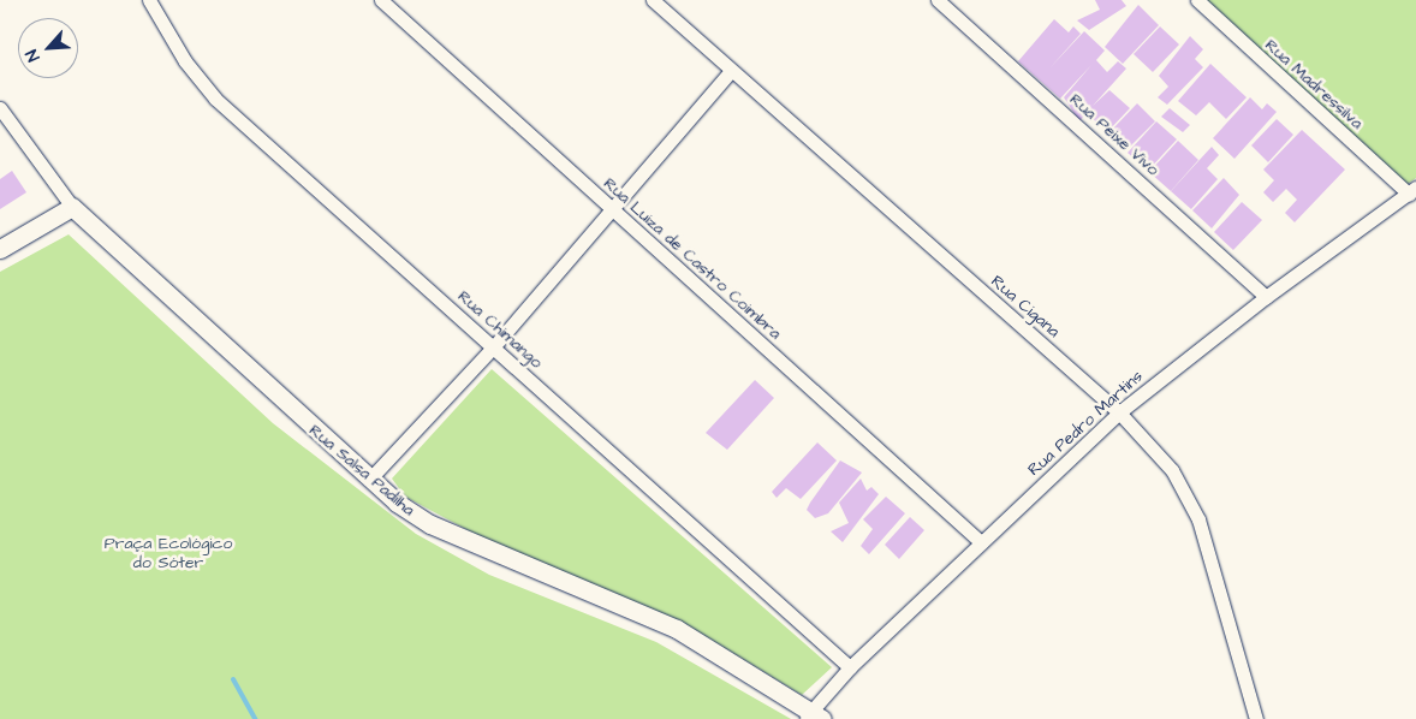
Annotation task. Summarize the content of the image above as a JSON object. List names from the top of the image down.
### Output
{
  "streets": {
    "main road": ["Rua Salsa Padilha"],
    "street": [
      "Rua Madressilva",
      "Rua Peixe Vivo",
      "Rua Luiza de Castro Coimbra",
      "Rua Cigana",
      "Rua Chimango",
      "Rua Pedro Martins"
    ]
  },
  "crossings": [
    ["Rua Madressilva", "Rua Pedro Martins"],
    ["Rua Peixe Vivo", "Rua Pedro Martins"],
    ["Rua Luiza de Castro Coimbra", "Rua Pedro Martins"],
    ["Rua Cigana", "Rua Pedro Martins"],
    ["Rua Chimango", "Rua Pedro Martins"],
    ["Rua Pedro Martins", "Rua Salsa Padilha"]
  ],
  "parks": ["Praça Ecológico do Sóter"],
  "north": "bottom left"
}
